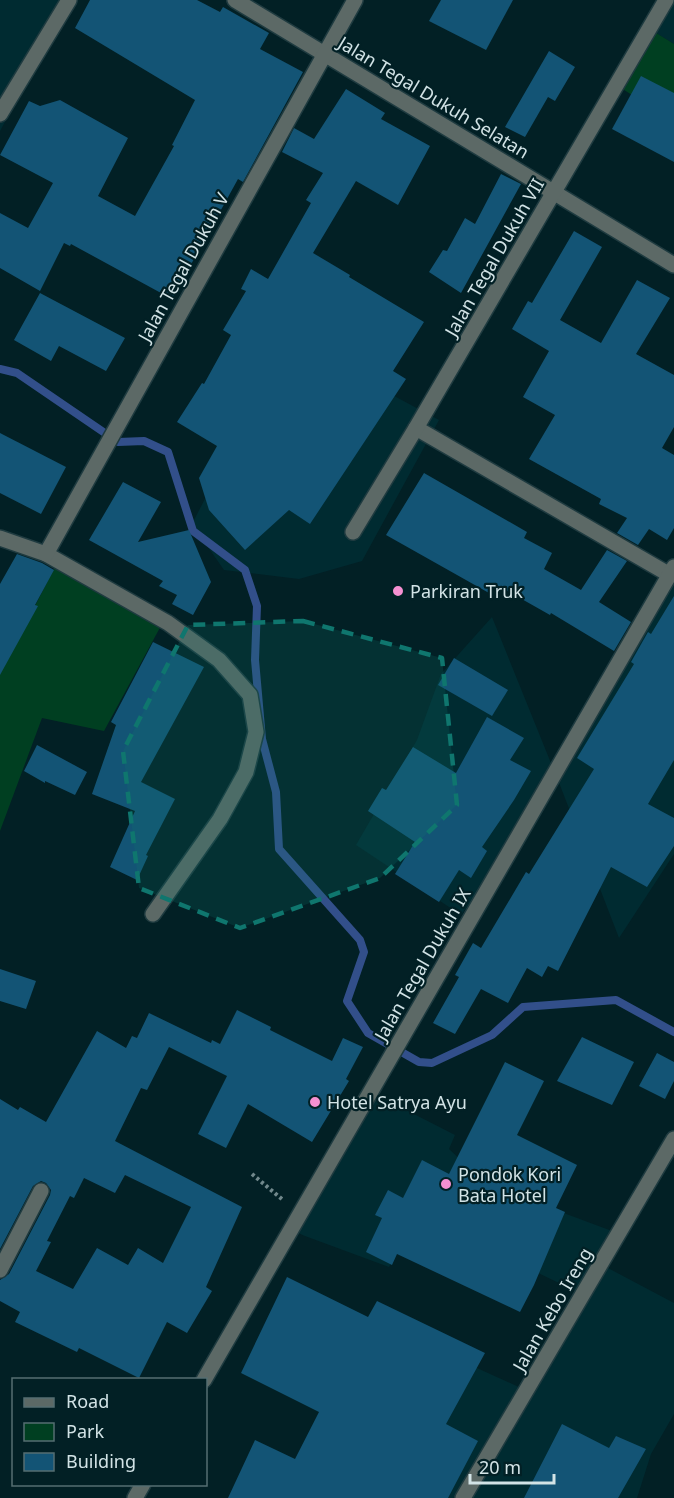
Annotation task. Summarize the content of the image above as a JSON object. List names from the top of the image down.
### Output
{
  "streets": {
    "street": [
      "Jalan Tegal Dukuh Selatan",
      "Jalan Tegal Dukuh VII",
      "Jalan Tegal Dukuh V",
      "Jalan Tegal Dukuh IX",
      "Jalan Kebo Ireng"
    ]
  },
  "crossings": [
    ["Jalan Tegal Dukuh Selatan", "Jalan Tegal Dukuh VII"],
    ["Jalan Tegal Dukuh Selatan", "Jalan Tegal Dukuh V"]
  ],
  "places": ["Parkiran Truk", "Hotel Satrya Ayu", "Pondok Kori Bata Hotel"],
  "legend": ["Road", "Park", "Building"],
  "scale_bar": "20 m"
}
